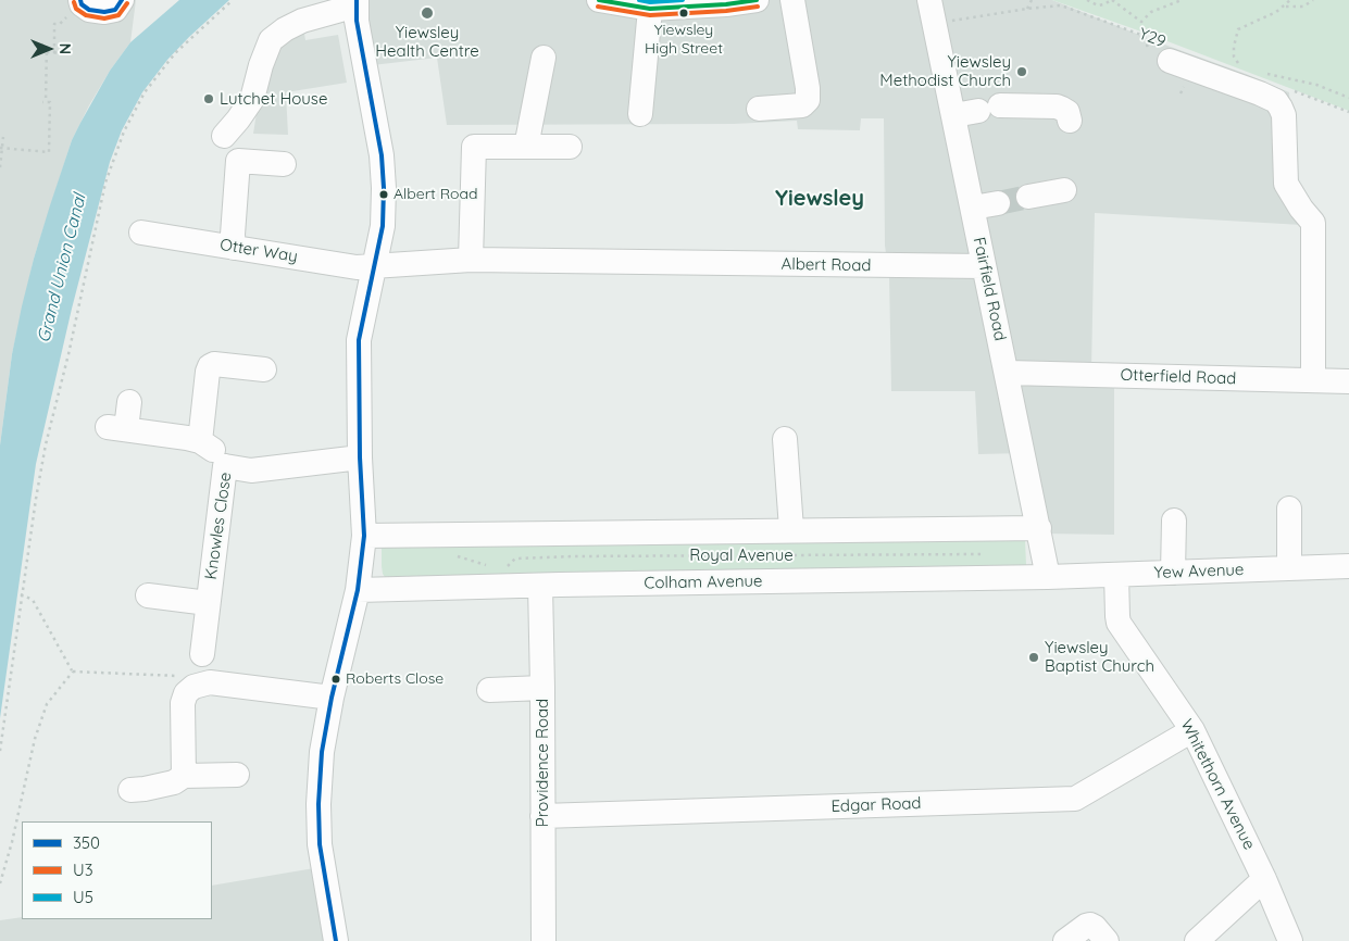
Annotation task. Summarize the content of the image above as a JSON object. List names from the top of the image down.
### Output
{
  "streets": {
    "street": [
      "Otter Way",
      "Albert Road",
      "Fairfield Road",
      "Otterfield Road",
      "Knowles Close",
      "Yew Avenue",
      "Colham Avenue",
      "Providence Road",
      "Whitethorn Avenue",
      "Edgar Road"
    ],
    "path": ["Y29", "Royal Avenue"]
  },
  "crossings": [
    ["Otter Way", "Albert Road"],
    ["Albert Road", "Fairfield Road"],
    ["Fairfield Road", "Otterfield Road"],
    ["Fairfield Road", "Yew Avenue"],
    ["Fairfield Road", "Colham Avenue"],
    ["Royal Avenue", "Colham Avenue"],
    ["Yew Avenue", "Colham Avenue"],
    ["Yew Avenue", "Whitethorn Avenue"],
    ["Colham Avenue", "Providence Road"],
    ["Providence Road", "Edgar Road"],
    ["Whitethorn Avenue", "Edgar Road"]
  ],
  "districts": ["Yiewsley"],
  "water": ["Grand Union Canal"],
  "places": [
    "Yiewsley Health Centre",
    "Yiewsley High Street",
    "Yiewsley Methodist Church",
    "Lutchet House",
    "Albert Road",
    "Yiewsley Baptist Church",
    "Roberts Close"
  ],
  "lines": ["transit line 350", "transit line U5", "transit line U3"],
  "legend": ["350", "U3", "U5"],
  "north": "right"
}
